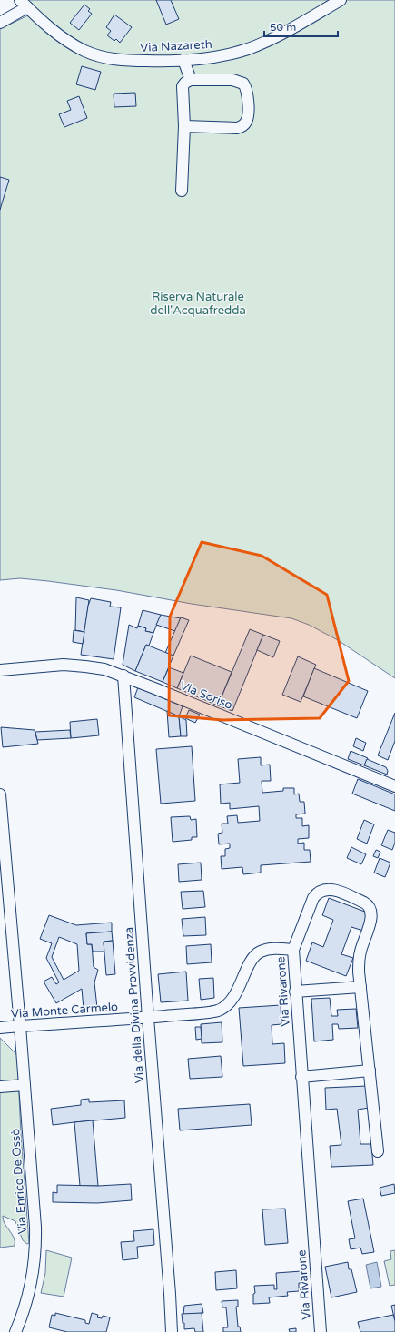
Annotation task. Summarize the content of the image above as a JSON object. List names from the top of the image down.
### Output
{
  "streets": {
    "street": [
      "Via Nazareth",
      "Via Soriso",
      "Via Rivarone",
      "Via della Divina Provvidenza",
      "Via Monte Carmelo",
      "Via Enrico De Ossò"
    ]
  },
  "crossings": [
    ["Via Soriso", "Via della Divina Provvidenza"],
    ["Via Rivarone", "Via Monte Carmelo"],
    ["Via della Divina Provvidenza", "Via Monte Carmelo"],
    ["Via Monte Carmelo", "Via Enrico De Ossò"]
  ],
  "parks": ["Riserva Naturale dell'Acquafredda"],
  "scale_bar": "50 m"
}
